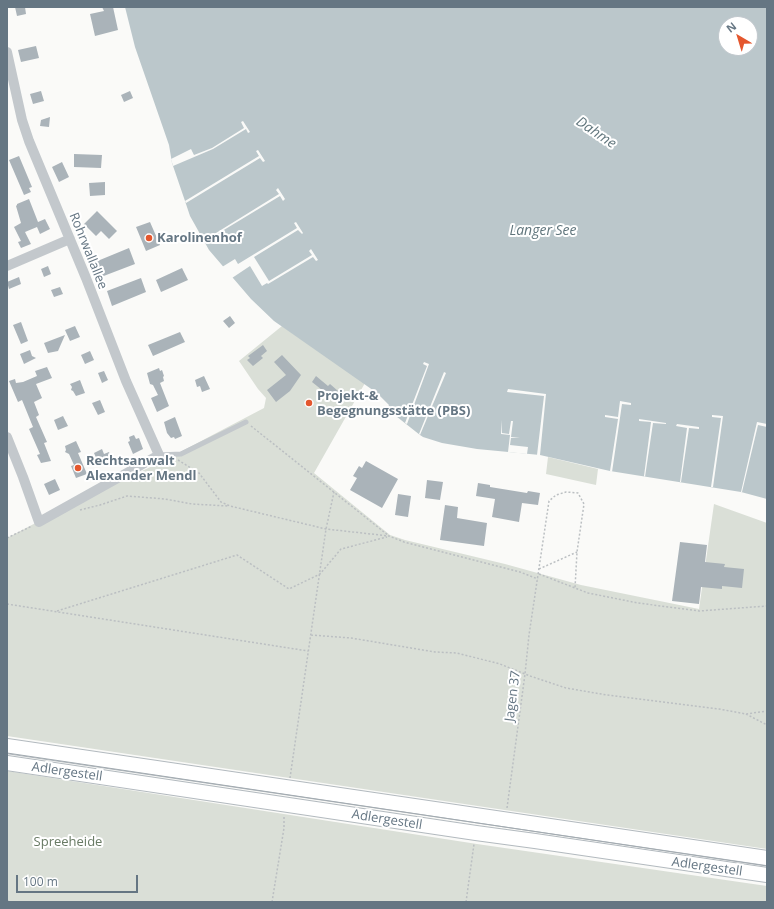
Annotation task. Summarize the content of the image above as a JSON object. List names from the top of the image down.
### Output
{
  "streets": {
    "main road": ["Adlergestell"],
    "street": ["Rohrwallallee"],
    "path": ["Jagen 37"]
  },
  "crossings": [
    ["Jagen 37", "Adlergestell"]
  ],
  "water": ["Dahme", "Langer See"],
  "parks": ["Spreeheide"],
  "places": ["Karolinenhof", "Projekt-& Begegnungsstätte (PBS)", "Rechtsanwalt Alexander Mendl"],
  "scale_bar": "100 m",
  "north": "top left"
}
